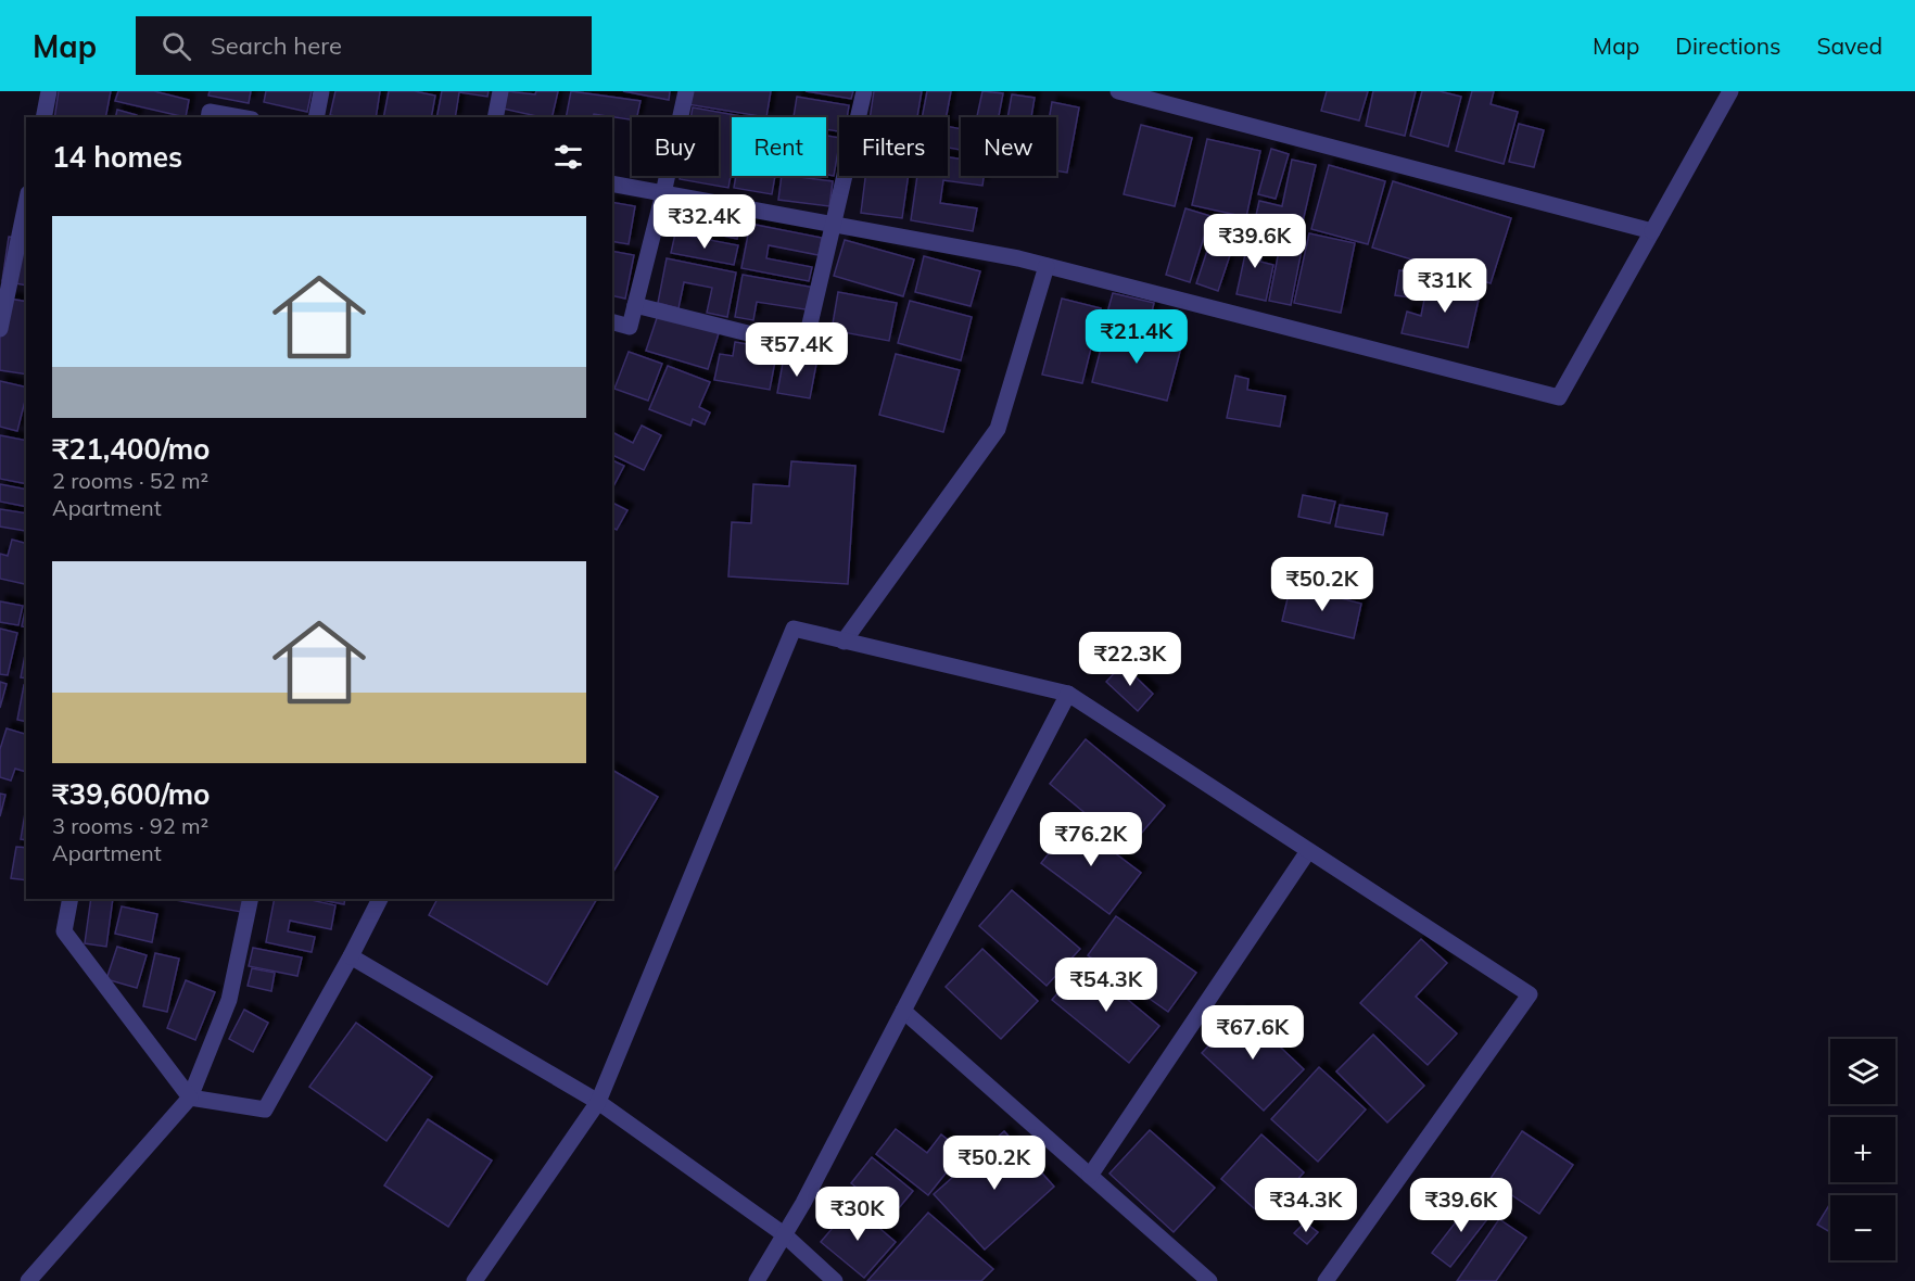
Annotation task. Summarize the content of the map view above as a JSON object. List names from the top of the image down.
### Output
{
  "page": {
    "header": "Map",
    "search": "Search here",
    "nav": ["Map", "Directions", "Saved"],
    "chip": [
      "Buy",
      "Rent",
      "Filters",
      "New"
    ],
    "heading": "14 homes",
    "price": [
      "₹32.4K",
      "₹39.6K",
      "₹31K",
      "₹21.4K",
      "₹57.4K",
      "₹50.2K",
      "₹22.3K",
      "₹76.2K",
      "₹54.3K",
      "₹67.6K",
      "₹50.2K",
      "₹34.3K",
      "₹39.6K",
      "₹30K"
    ],
    "list": [
      {
        "name": "₹21,400/mo",
        "note": "2 rooms · 52 m² · Apartment"
      },
      {
        "name": "₹39,600/mo",
        "note": "3 rooms · 92 m² · Apartment"
      }
    ],
    "map_buttons": ["+", "−"]
  }
}
